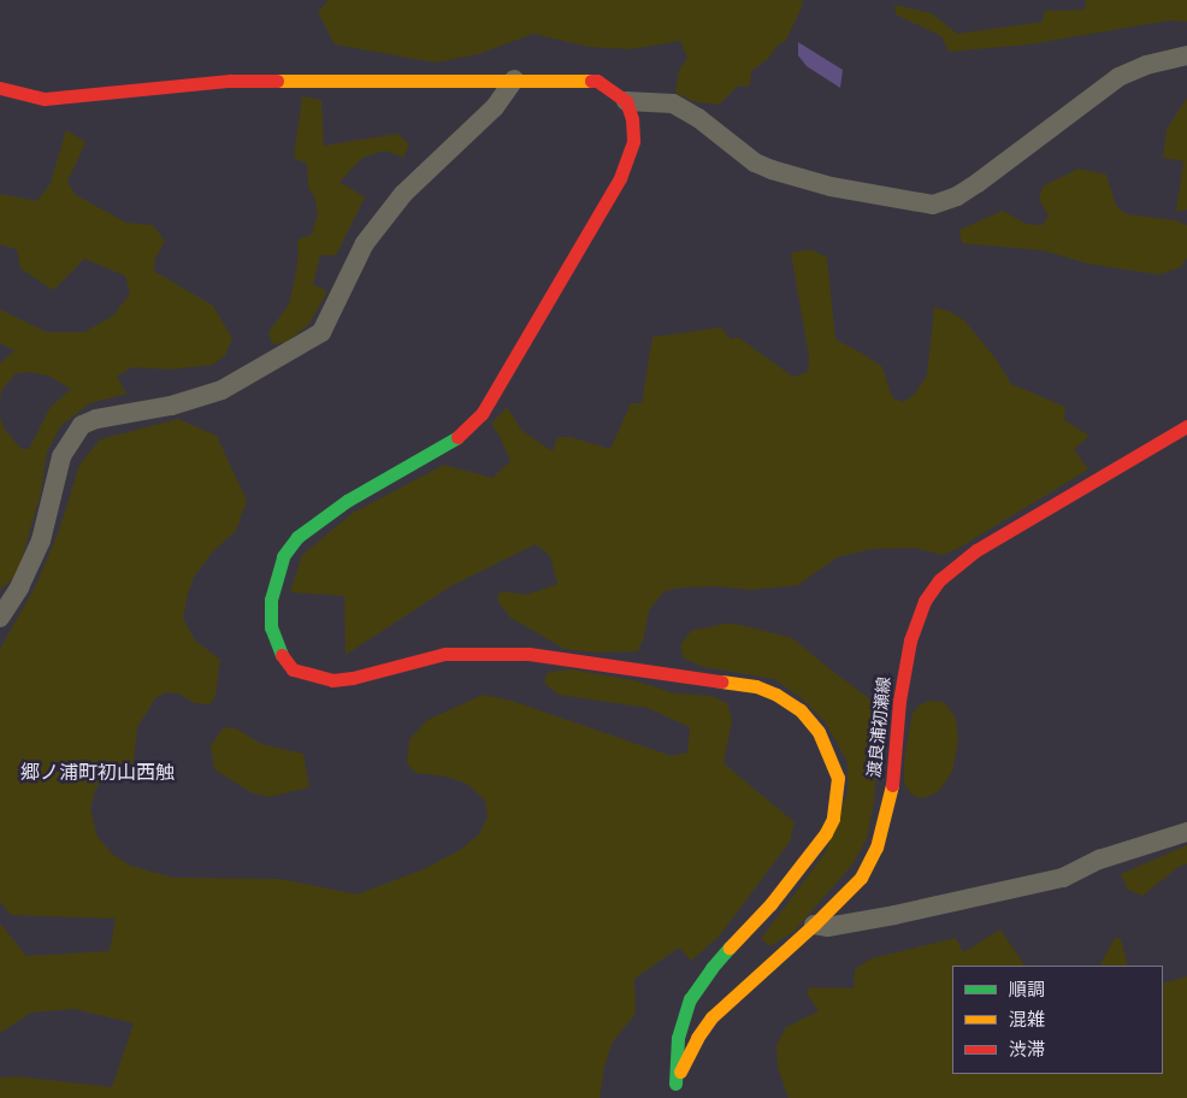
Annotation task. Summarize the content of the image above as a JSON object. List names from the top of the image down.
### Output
{
  "streets": {
    "street": ["渡良浦初瀬線"]
  },
  "districts": ["郷ノ浦町初山西触"],
  "legend": ["順調", "混雑", "渋滞"]
}
